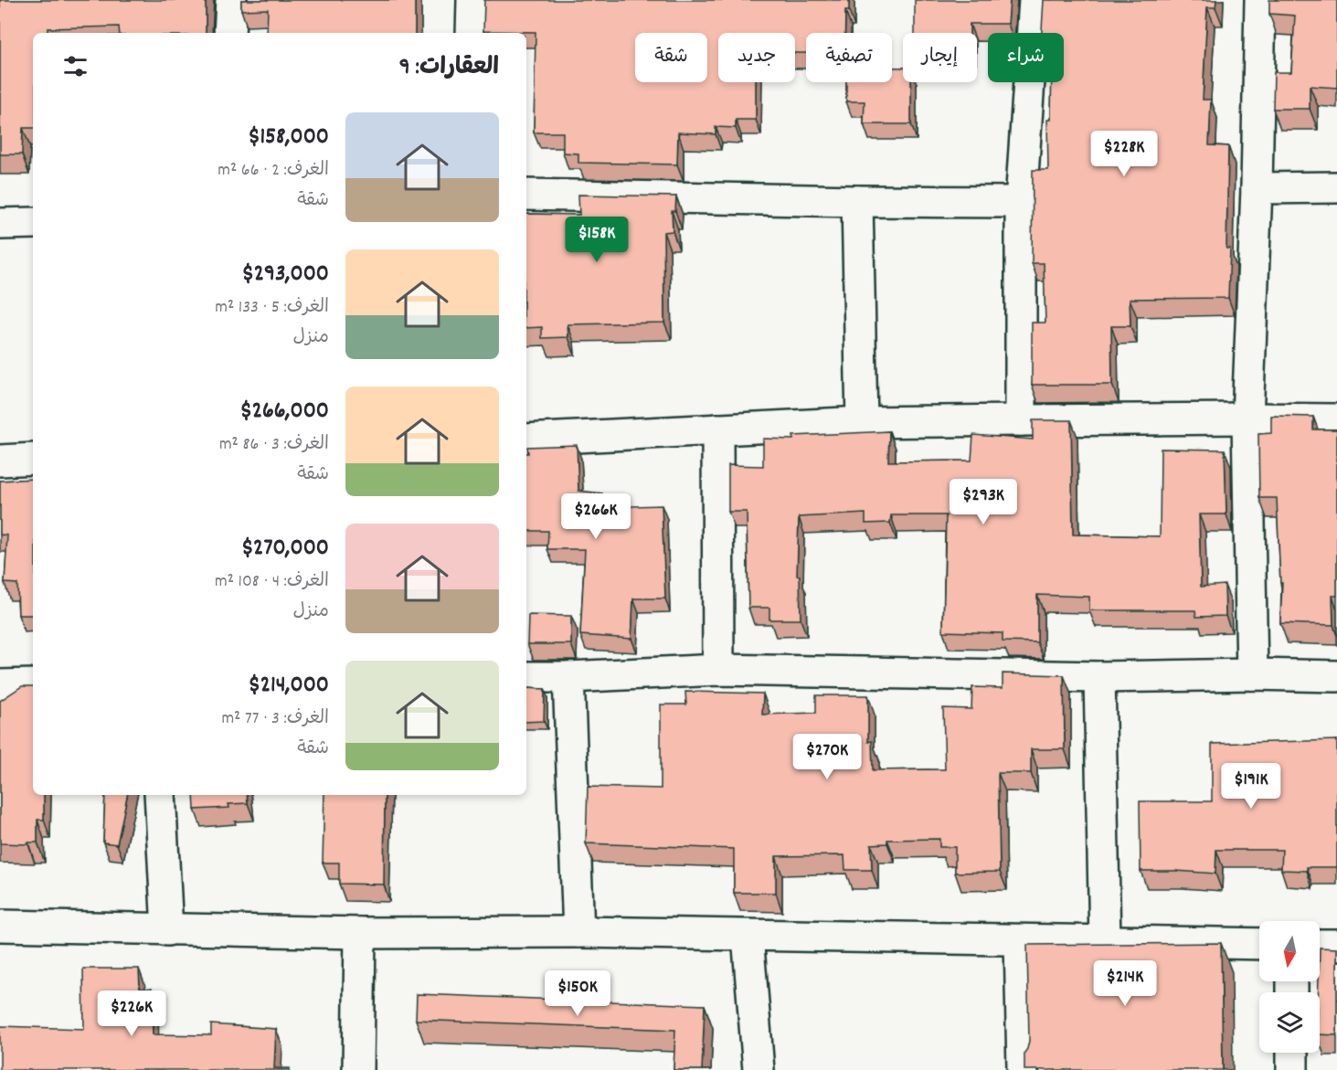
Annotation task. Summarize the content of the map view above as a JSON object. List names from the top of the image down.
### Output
{
  "north": "bottom",
  "page": {
    "chip": [
      "شراء",
      "إيجار",
      "تصفية",
      "جديد",
      "شقة"
    ],
    "heading": "العقارات: 9",
    "list": [
      {
        "name": "$158,000",
        "note": "الغرف: 2 · 66 m² · شقة"
      },
      {
        "name": "$293,000",
        "note": "الغرف: 5 · 133 m² · منزل"
      },
      {
        "name": "$266,000",
        "note": "الغرف: 3 · 86 m² · شقة"
      },
      {
        "name": "$270,000",
        "note": "الغرف: 4 · 108 m² · منزل"
      },
      {
        "name": "$214,000",
        "note": "الغرف: 3 · 77 m² · شقة"
      }
    ],
    "price": [
      "$228K",
      "$158K",
      "$293K",
      "$266K",
      "$270K",
      "$191K",
      "$214K",
      "$150K",
      "$226K"
    ]
  }
}
